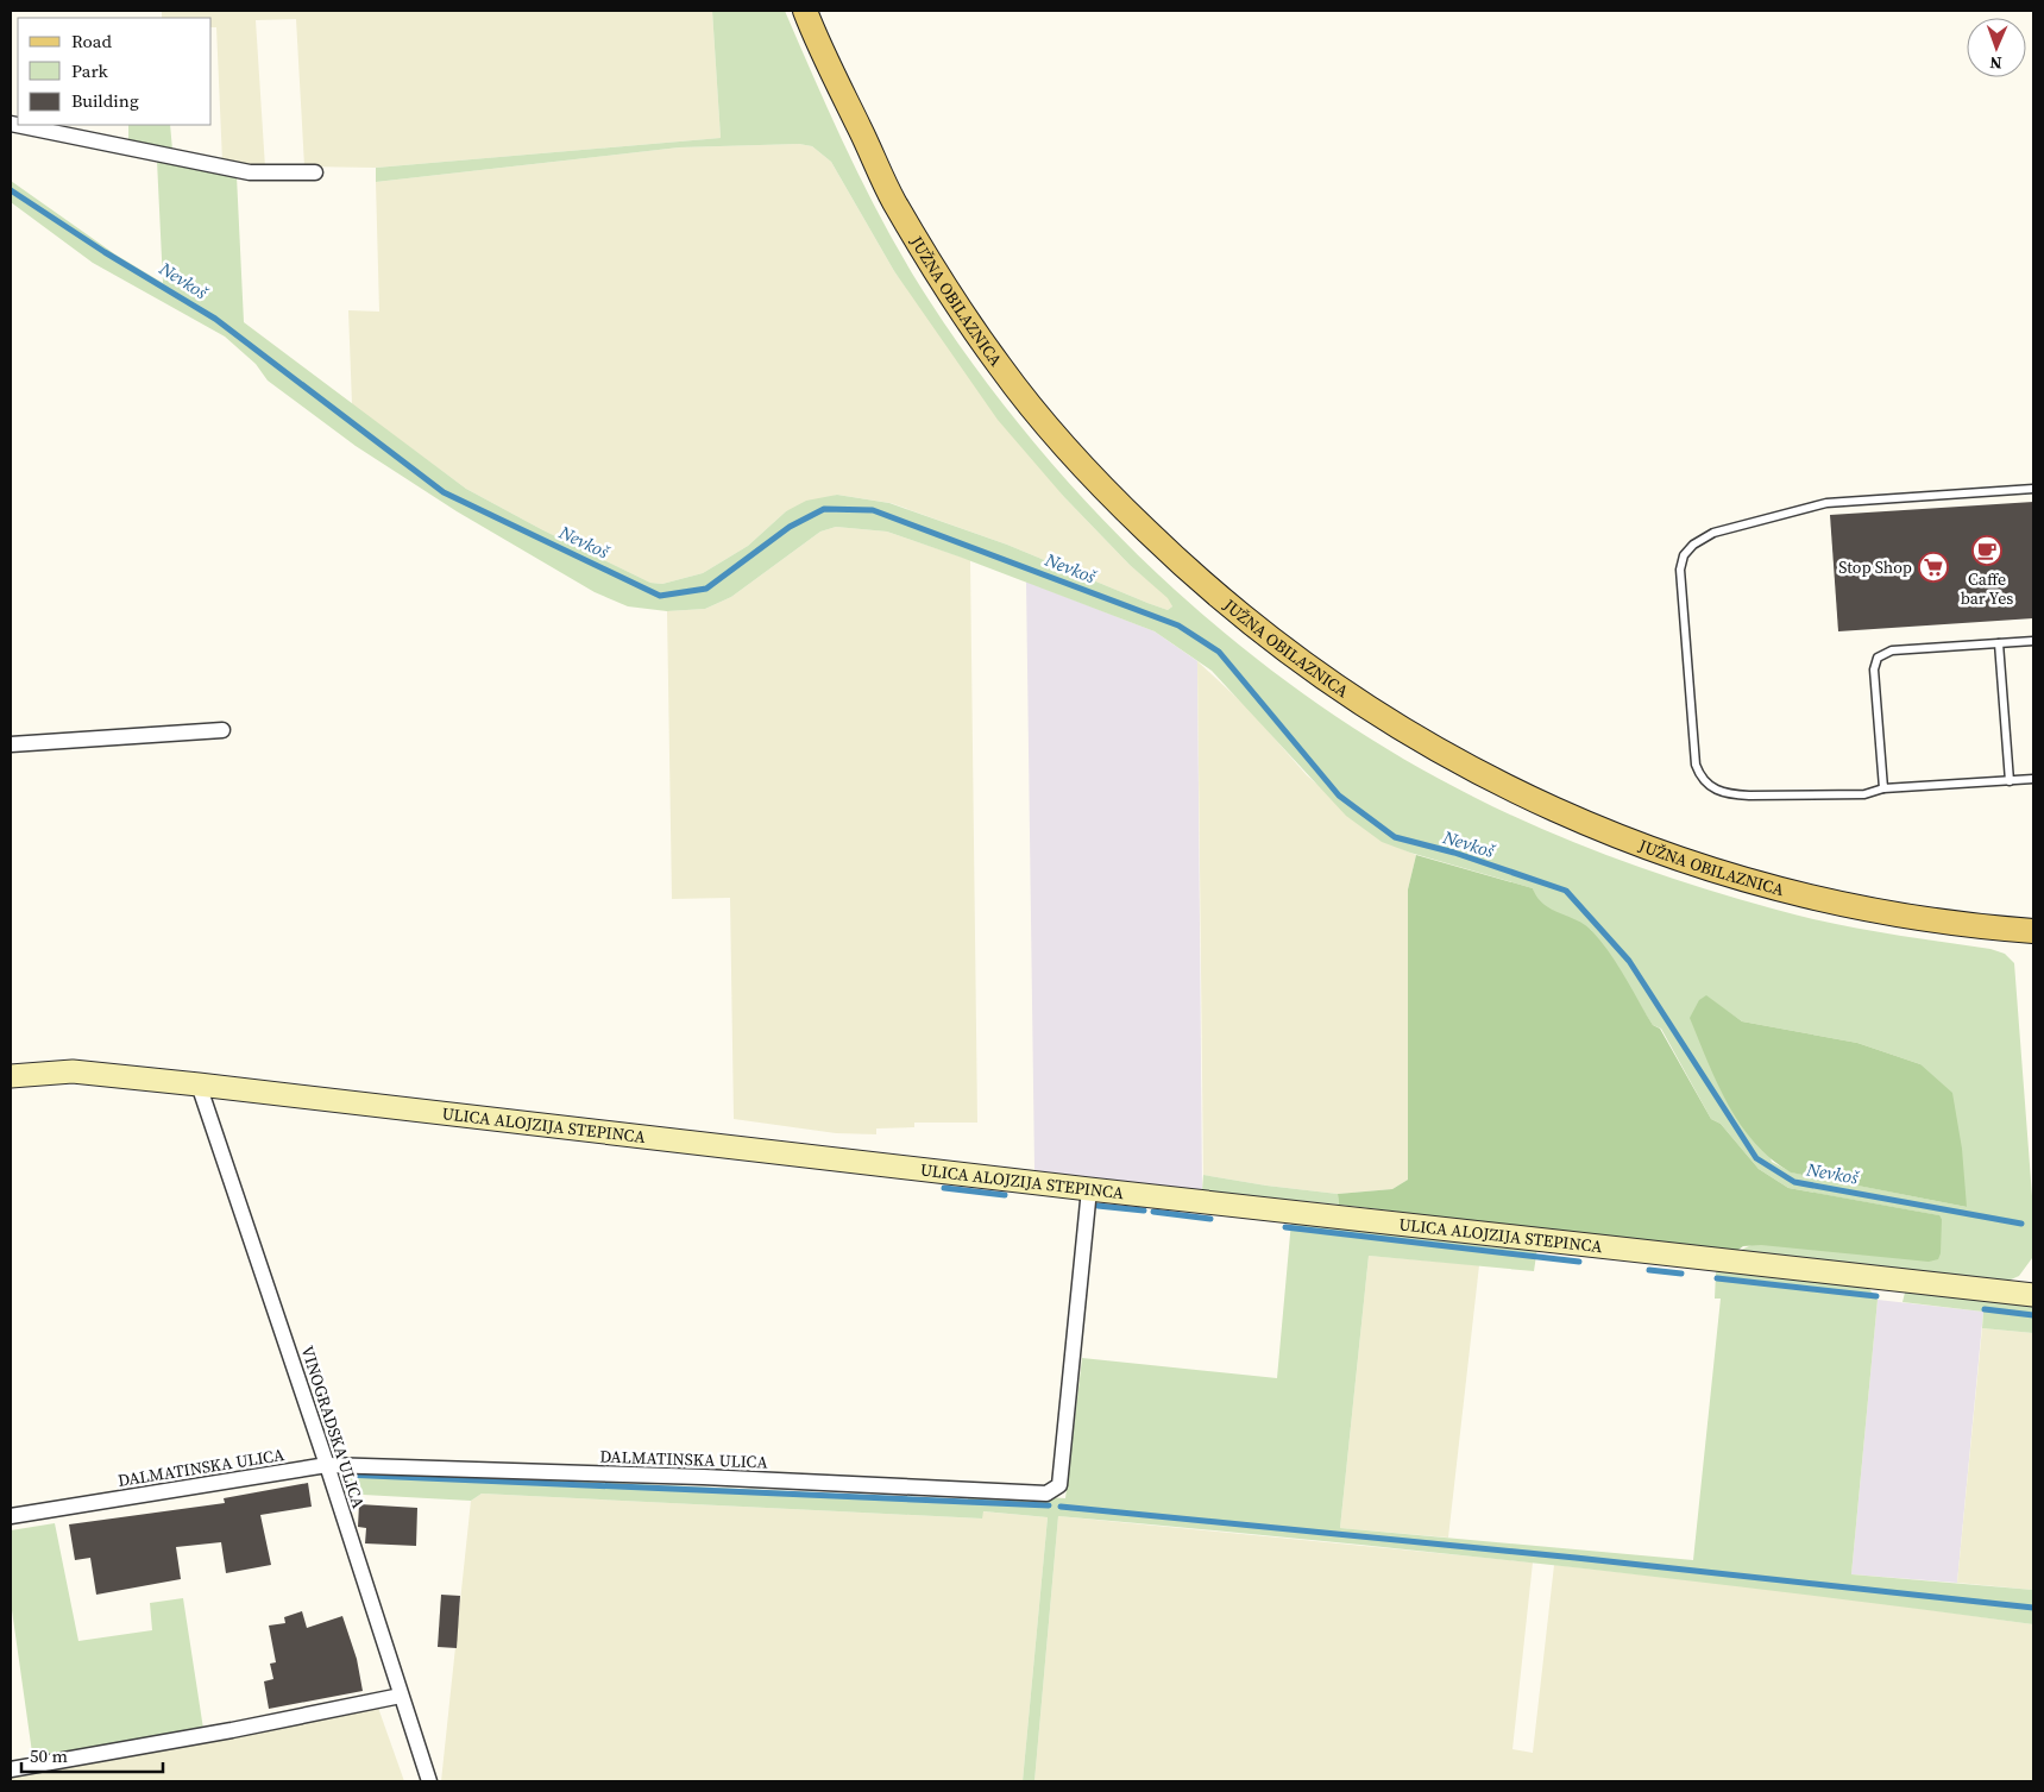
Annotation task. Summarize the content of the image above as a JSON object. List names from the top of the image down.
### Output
{
  "streets": {
    "main road": ["JUŽNA OBILAZNICA", "ULICA ALOJZIJA STEPINCA"],
    "street": ["VINOGRADSKA ULICA", "DALMATINSKA ULICA"]
  },
  "crossings": [
    ["ULICA ALOJZIJA STEPINCA", "VINOGRADSKA ULICA"],
    ["ULICA ALOJZIJA STEPINCA", "DALMATINSKA ULICA"],
    ["VINOGRADSKA ULICA", "DALMATINSKA ULICA"]
  ],
  "water": ["Nevkoš"],
  "places": {
    "cafe": ["Caffe bar Yes"],
    "supermarket": ["Stop Shop"]
  },
  "legend": ["Road", "Park", "Building"],
  "scale_bar": "50 m",
  "north": "bottom"
}
